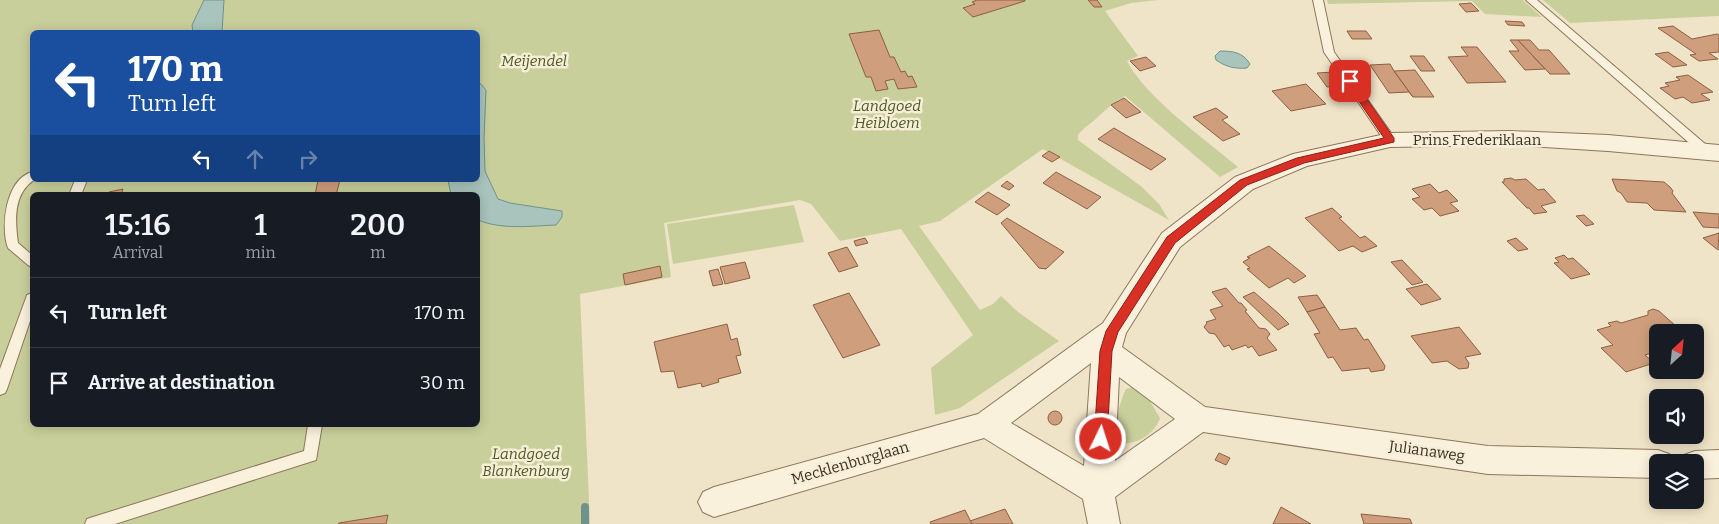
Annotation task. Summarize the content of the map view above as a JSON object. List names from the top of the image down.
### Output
{
  "streets": {
    "street": ["Prins Frederiklaan", "Julianaweg", "Mecklenburglaan"]
  },
  "crossings": [
    ["Prins Frederiklaan", "Julianaweg"],
    ["Prins Frederiklaan", "Mecklenburglaan"],
    ["Julianaweg", "Mecklenburglaan"]
  ],
  "parks": ["Meijendel", "Landgoed Heibloem", "Landgoed Blankenburg"],
  "north": "top right",
  "page": {
    "turn": ["170 m", "Turn left"],
    "eta": [
      "15:16",
      "Arrival",
      "1",
      "min",
      "200",
      "m"
    ],
    "list": [
      {
        "name": "Turn left",
        "value": "170 m"
      },
      {
        "name": "Arrive at destination",
        "value": "30 m"
      }
    ]
  }
}
